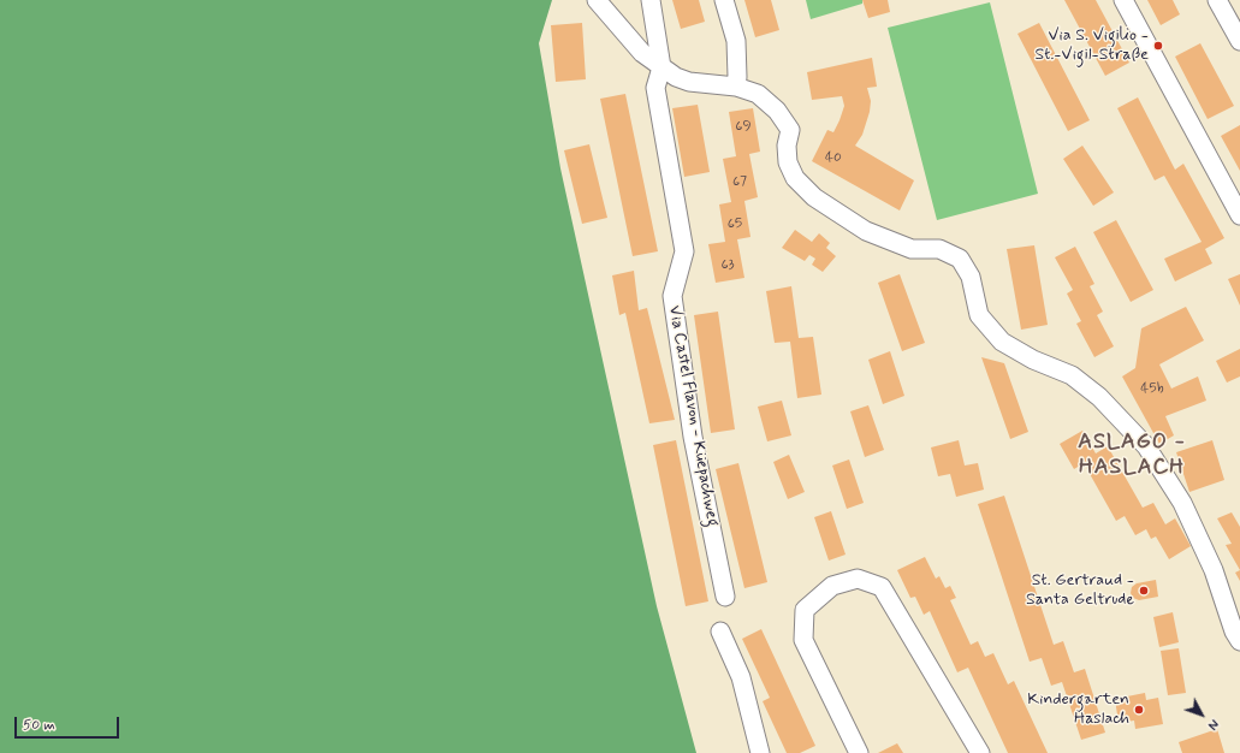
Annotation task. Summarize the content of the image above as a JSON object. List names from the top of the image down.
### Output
{
  "streets": {
    "street": ["Via Castel Flavon - Küepachweg"]
  },
  "districts": ["ASLAGO - HASLACH"],
  "places": ["Via S. Vigilio - St.-Vigil-Straße", "St. Gertraud - Santa Geltrude", "Kindergarten Haslach"],
  "house_numbers": [
    "69",
    "40",
    "67",
    "65",
    "63",
    "45b"
  ],
  "scale_bar": "50 m",
  "north": "bottom right"
}
